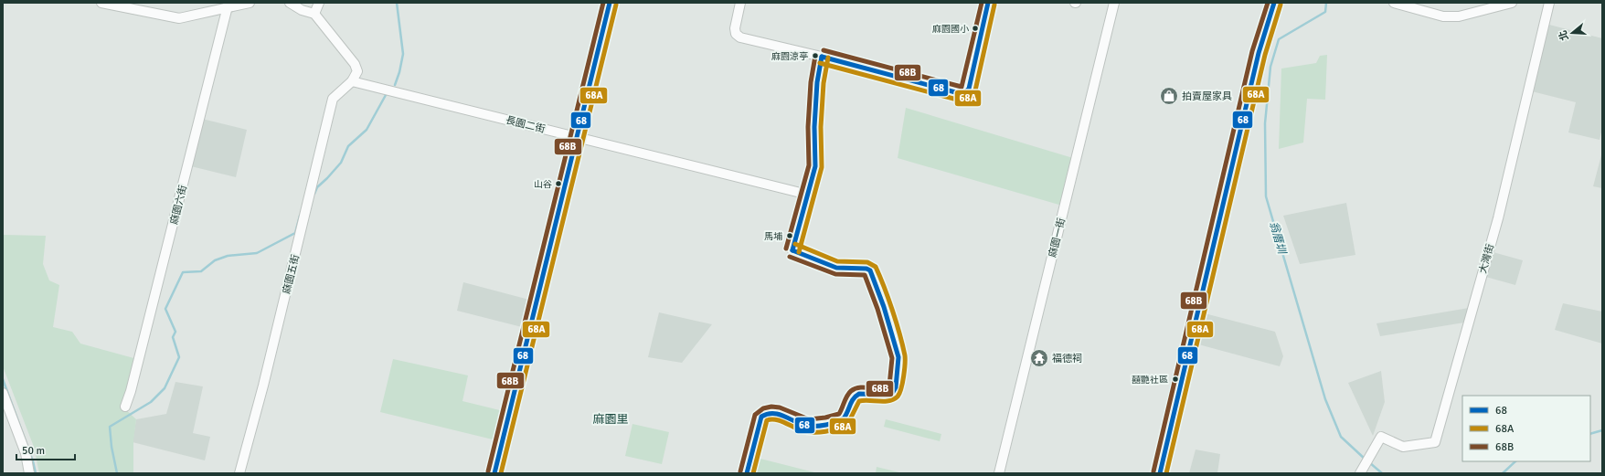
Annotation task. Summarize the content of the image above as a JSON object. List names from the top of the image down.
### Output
{
  "streets": {
    "street": [
      "長園二街",
      "麻園六街",
      "麻園一街",
      "大灣街",
      "麻園五街"
    ]
  },
  "crossings": [
    ["長園二街", "麻園五街"]
  ],
  "districts": ["麻園里"],
  "water": ["翁厝圳"],
  "places": {
    "other": [
      "麻園國小",
      "麻園涼亭",
      "山谷",
      "馬埔",
      "囍艷社區"
    ],
    "shop": ["拍賣屋家具"],
    "temple": ["福德祠"]
  },
  "lines": ["transit line 68", "transit line 68B", "transit line 68A"],
  "legend": ["68", "68A", "68B"],
  "scale_bar": "50 m",
  "north": "left"
}
